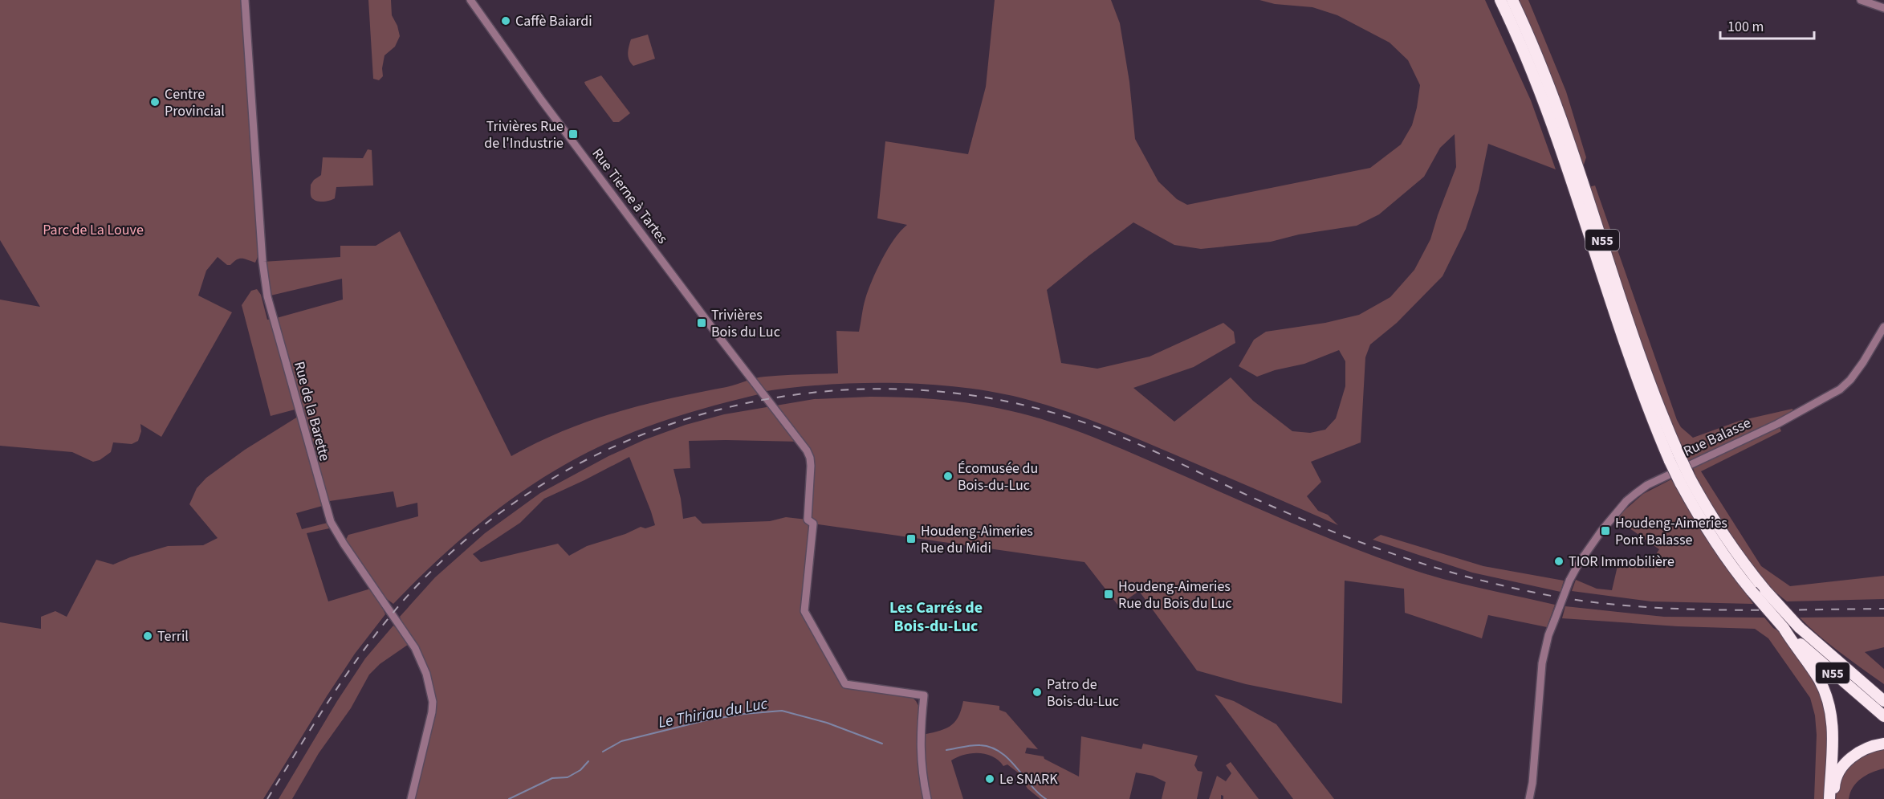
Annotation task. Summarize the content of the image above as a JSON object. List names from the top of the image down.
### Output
{
  "streets": {
    "highway": ["N55"],
    "street": ["Rue Tierne à Tartes", "Rue de la Barette", "Rue Balasse"]
  },
  "districts": ["Les Carrés de Bois-du-Luc"],
  "water": ["Le Thiriau du Luc"],
  "parks": ["Parc de La Louve"],
  "places": {
    "other": [
      "Caffè Baiardi",
      "Centre Provincial",
      "Écomusée du Bois-du-Luc",
      "TIOR Immobilière",
      "Terril",
      "Patro de Bois-du-Luc",
      "Le SNARK"
    ],
    "transit": [
      "Trivières Rue de l'Industrie",
      "Trivières Bois du Luc",
      "Houdeng-Aimeries Pont Balasse",
      "Houdeng-Aimeries Rue du Midi",
      "Houdeng-Aimeries Rue du Bois du Luc"
    ]
  },
  "scale_bar": "100 m"
}
